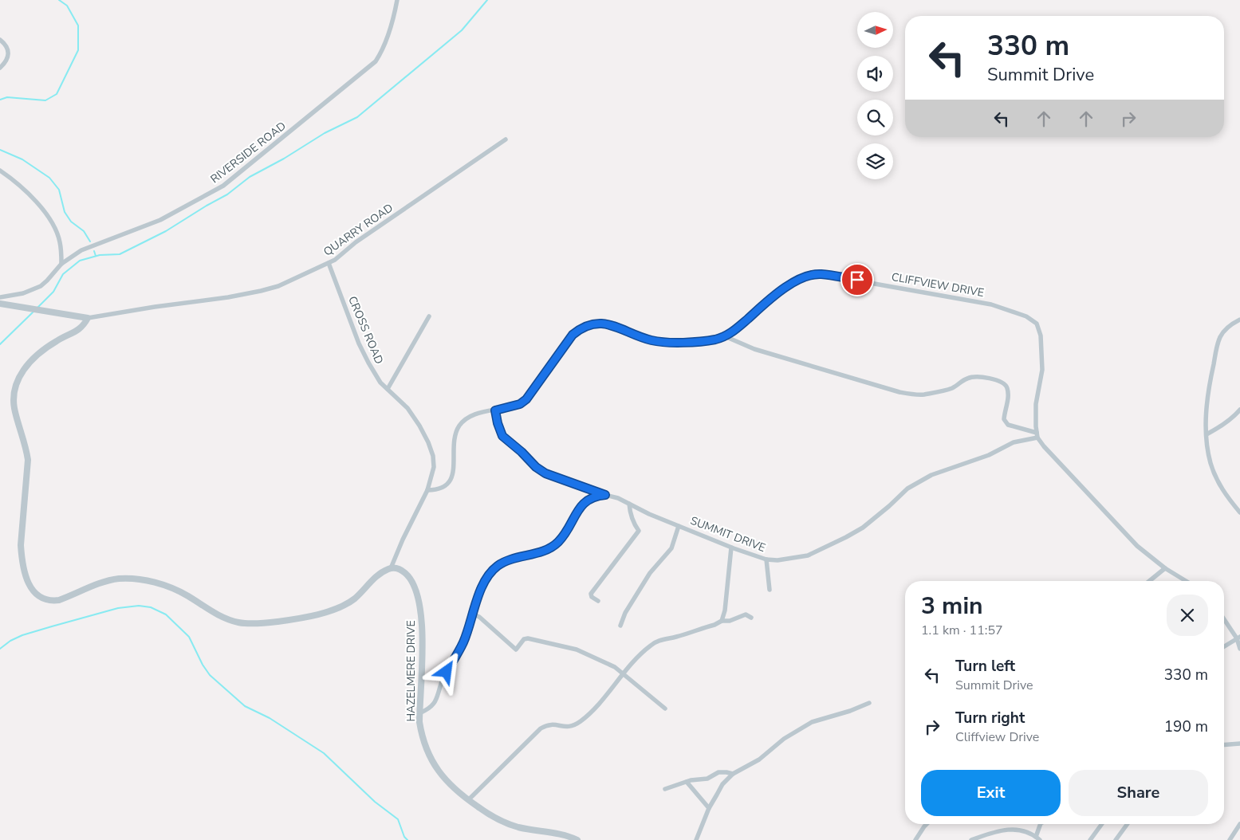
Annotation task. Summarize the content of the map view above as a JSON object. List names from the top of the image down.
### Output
{
  "streets": {
    "street": [
      "RIVERSIDE ROAD",
      "QUARRY ROAD",
      "CLIFFVIEW DRIVE",
      "CROSS ROAD",
      "SUMMIT DRIVE",
      "HAZELMERE DRIVE"
    ]
  },
  "crossings": [
    ["QUARRY ROAD", "CROSS ROAD"],
    ["CLIFFVIEW DRIVE", "CROSS ROAD"],
    ["CLIFFVIEW DRIVE", "SUMMIT DRIVE"],
    ["CROSS ROAD", "HAZELMERE DRIVE"]
  ],
  "north": "right",
  "page": {
    "turn": ["330 m", "Summit Drive"],
    "heading": ["3 min", "1.1 km · 11:57"],
    "list": [
      {
        "name": "Turn left",
        "note": "Summit Drive",
        "value": "330 m"
      },
      {
        "name": "Turn right",
        "note": "Cliffview Drive",
        "value": "190 m"
      }
    ],
    "buttons": ["Exit", "Share"]
  }
}
